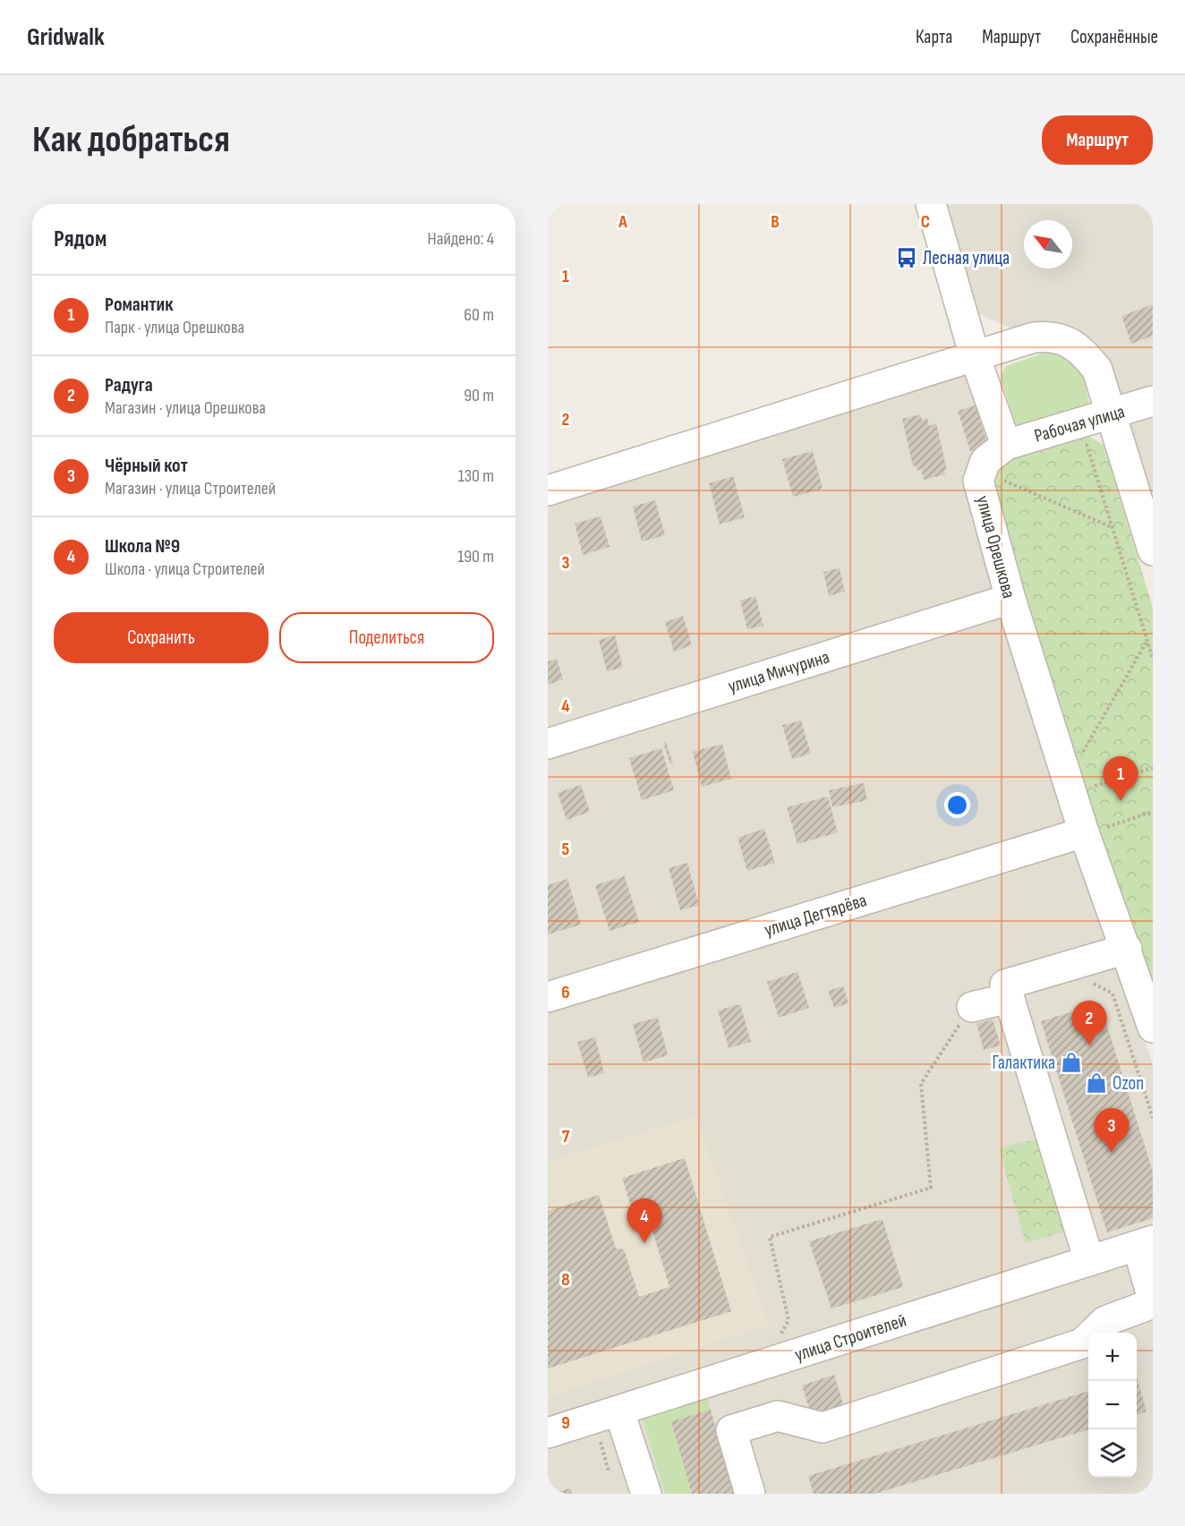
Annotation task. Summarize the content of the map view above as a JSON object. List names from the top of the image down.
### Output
{
  "streets": {
    "street": [
      "Рабочая улица",
      "улица Орешкова",
      "улица Мичурина",
      "улица Дегтярёва",
      "улица Строителей"
    ]
  },
  "crossings": [
    ["Рабочая улица", "улица Орешкова"],
    ["улица Орешкова", "улица Мичурина"],
    ["улица Орешкова", "улица Дегтярёва"]
  ],
  "places": {
    "bus stop": ["Лесная улица"],
    "shop": ["Галактика", "Ozon"]
  },
  "north": "top left",
  "page": {
    "header": "Gridwalk",
    "nav": ["Карта", "Маршрут", "Сохранённые"],
    "buttons": [
      "Маршрут",
      ["Сохранить", "Поделиться"]
    ],
    "title": "Как добраться",
    "heading": ["Рядом", "Найдено: 4"],
    "list": [
      {
        "mark": "1",
        "name": "Романтик",
        "note": "Парк · улица Орешкова",
        "value": "60 m"
      },
      {
        "mark": "2",
        "name": "Радуга",
        "note": "Магазин · улица Орешкова",
        "value": "90 m"
      },
      {
        "mark": "3",
        "name": "Чёрный кот",
        "note": "Магазин · улица Строителей",
        "value": "130 m"
      },
      {
        "mark": "4",
        "name": "Школа №9",
        "note": "Школа · улица Строителей",
        "value": "190 m"
      }
    ],
    "pins": [
      "1",
      "2",
      "3",
      "4"
    ],
    "map_buttons": ["+", "−"]
  },
  "grid": {
    "columns": ["A", "B", "C"],
    "rows": [
      "1",
      "2",
      "3",
      "4",
      "5",
      "6",
      "7",
      "8",
      "9"
    ]
  }
}
